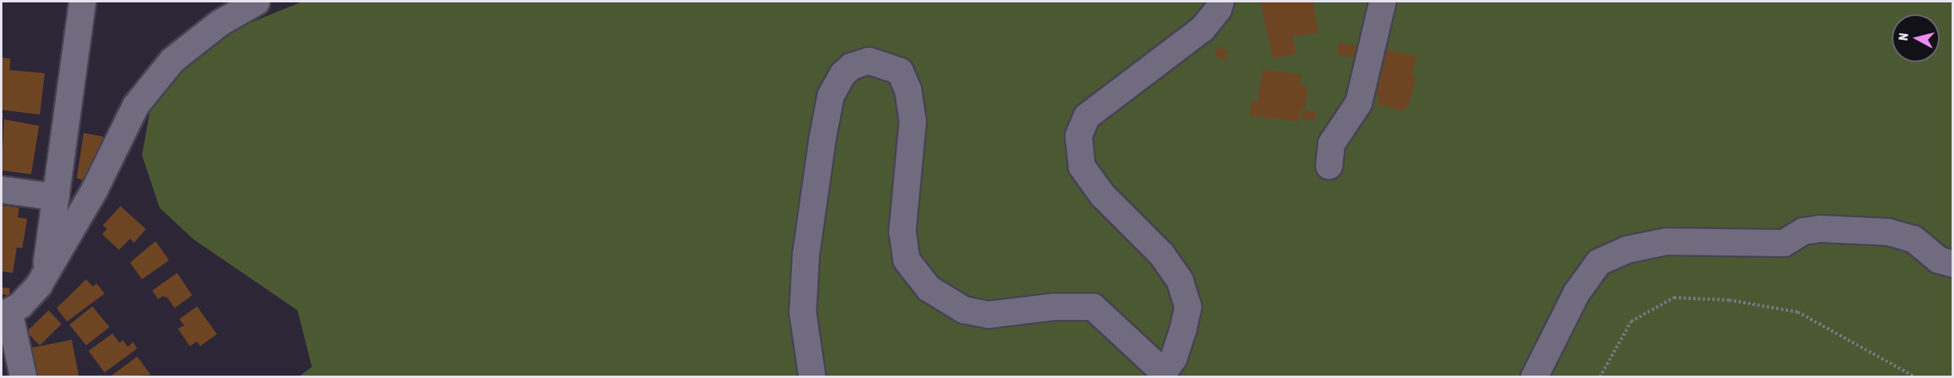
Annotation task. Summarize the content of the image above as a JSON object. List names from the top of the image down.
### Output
{
  "north": "left"
}
